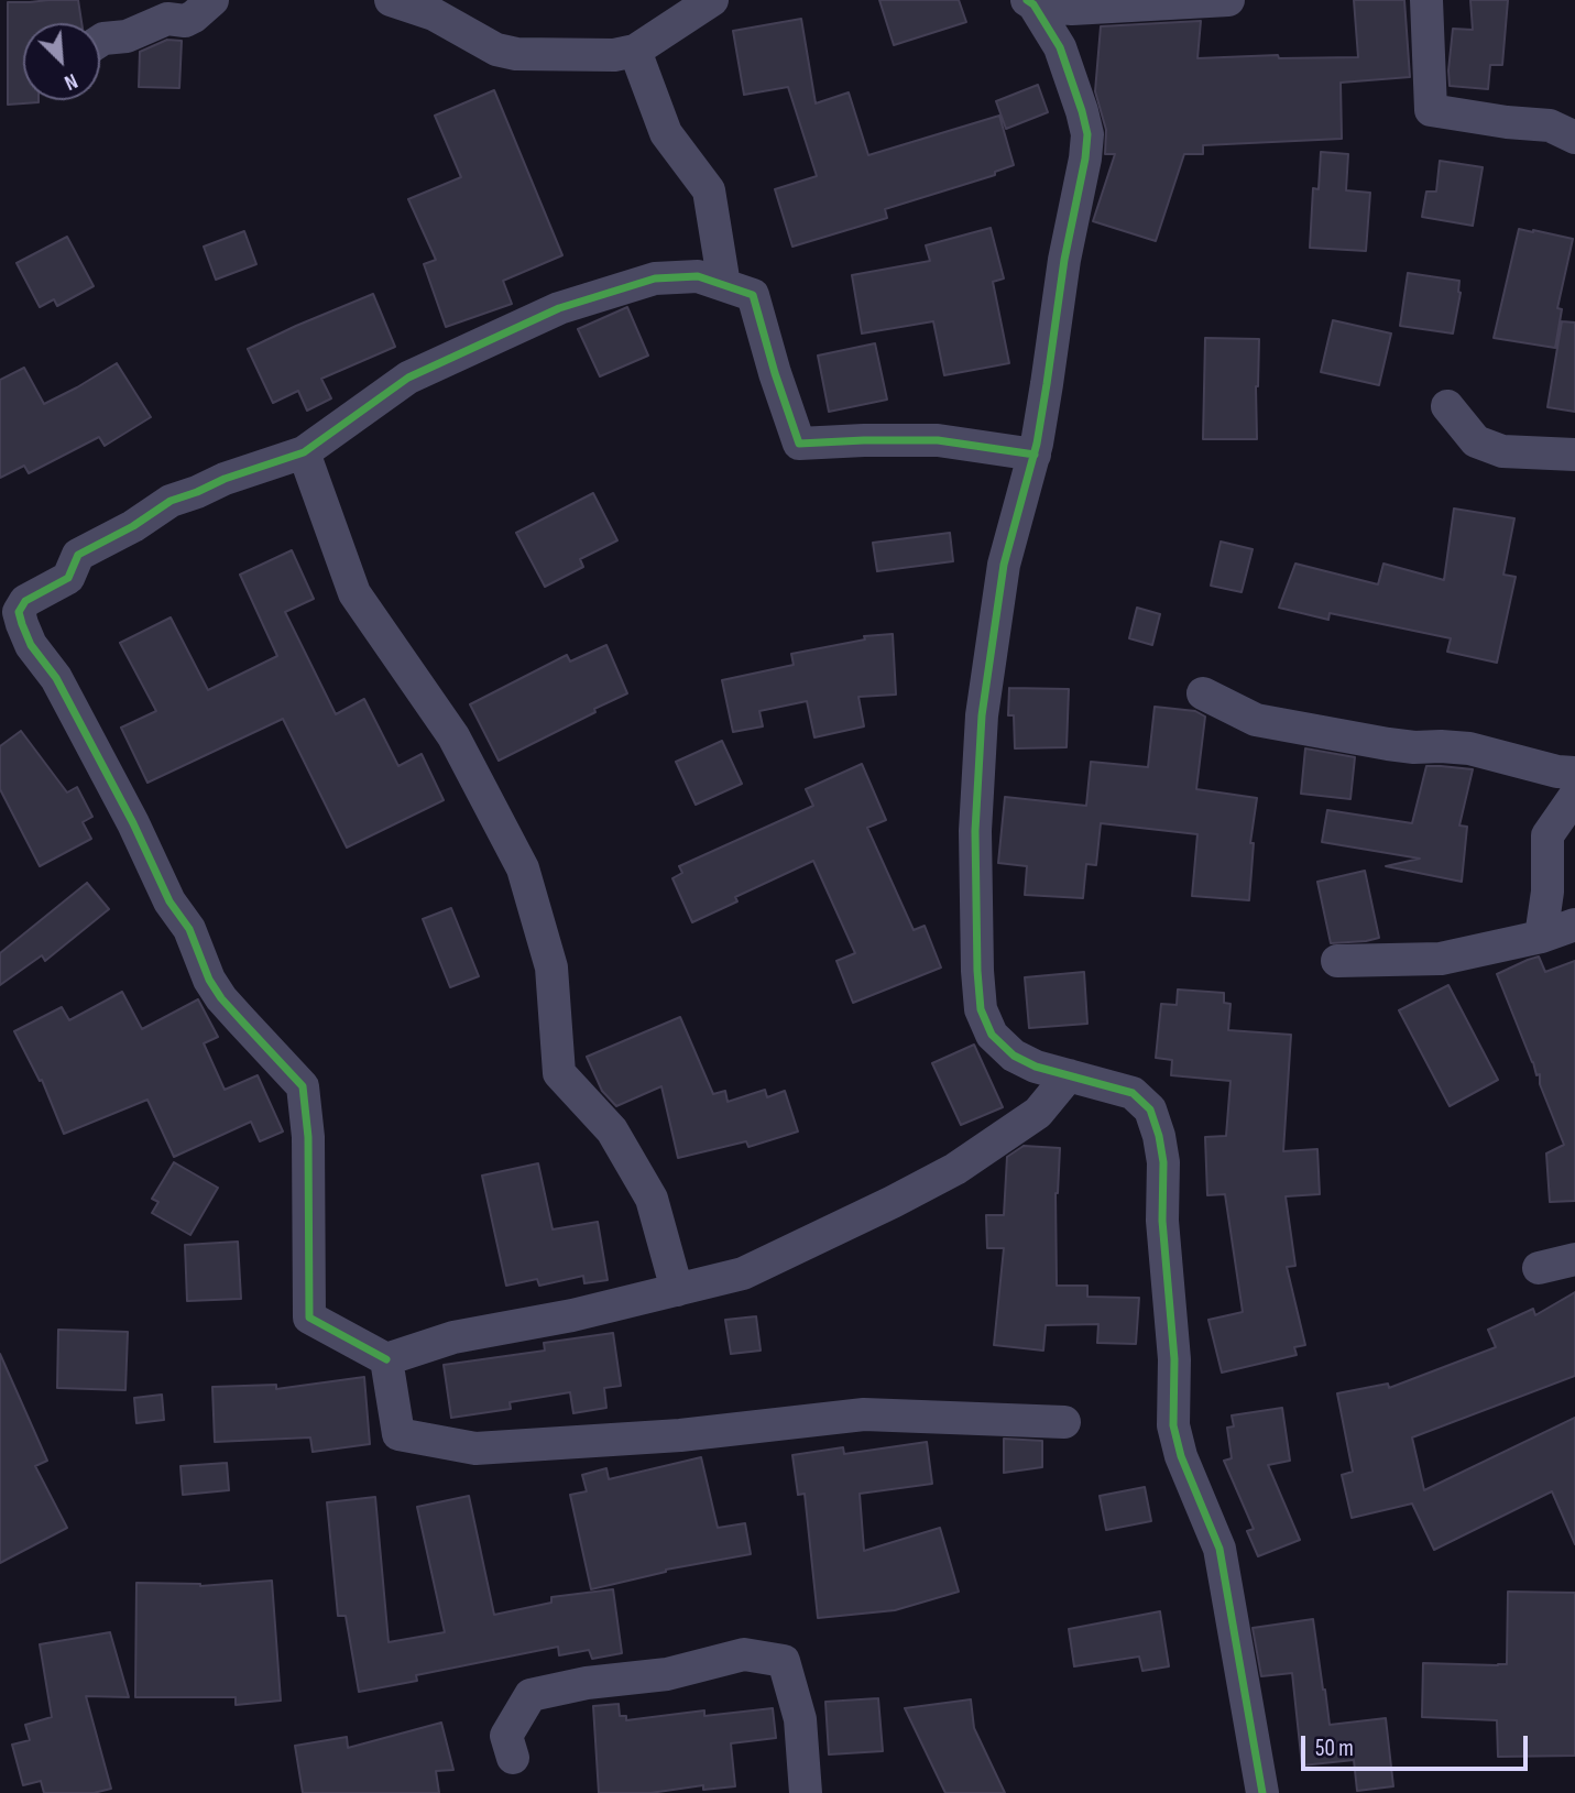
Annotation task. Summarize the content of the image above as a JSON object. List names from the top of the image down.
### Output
{
  "scale_bar": "50 m",
  "north": "bottom right"
}
